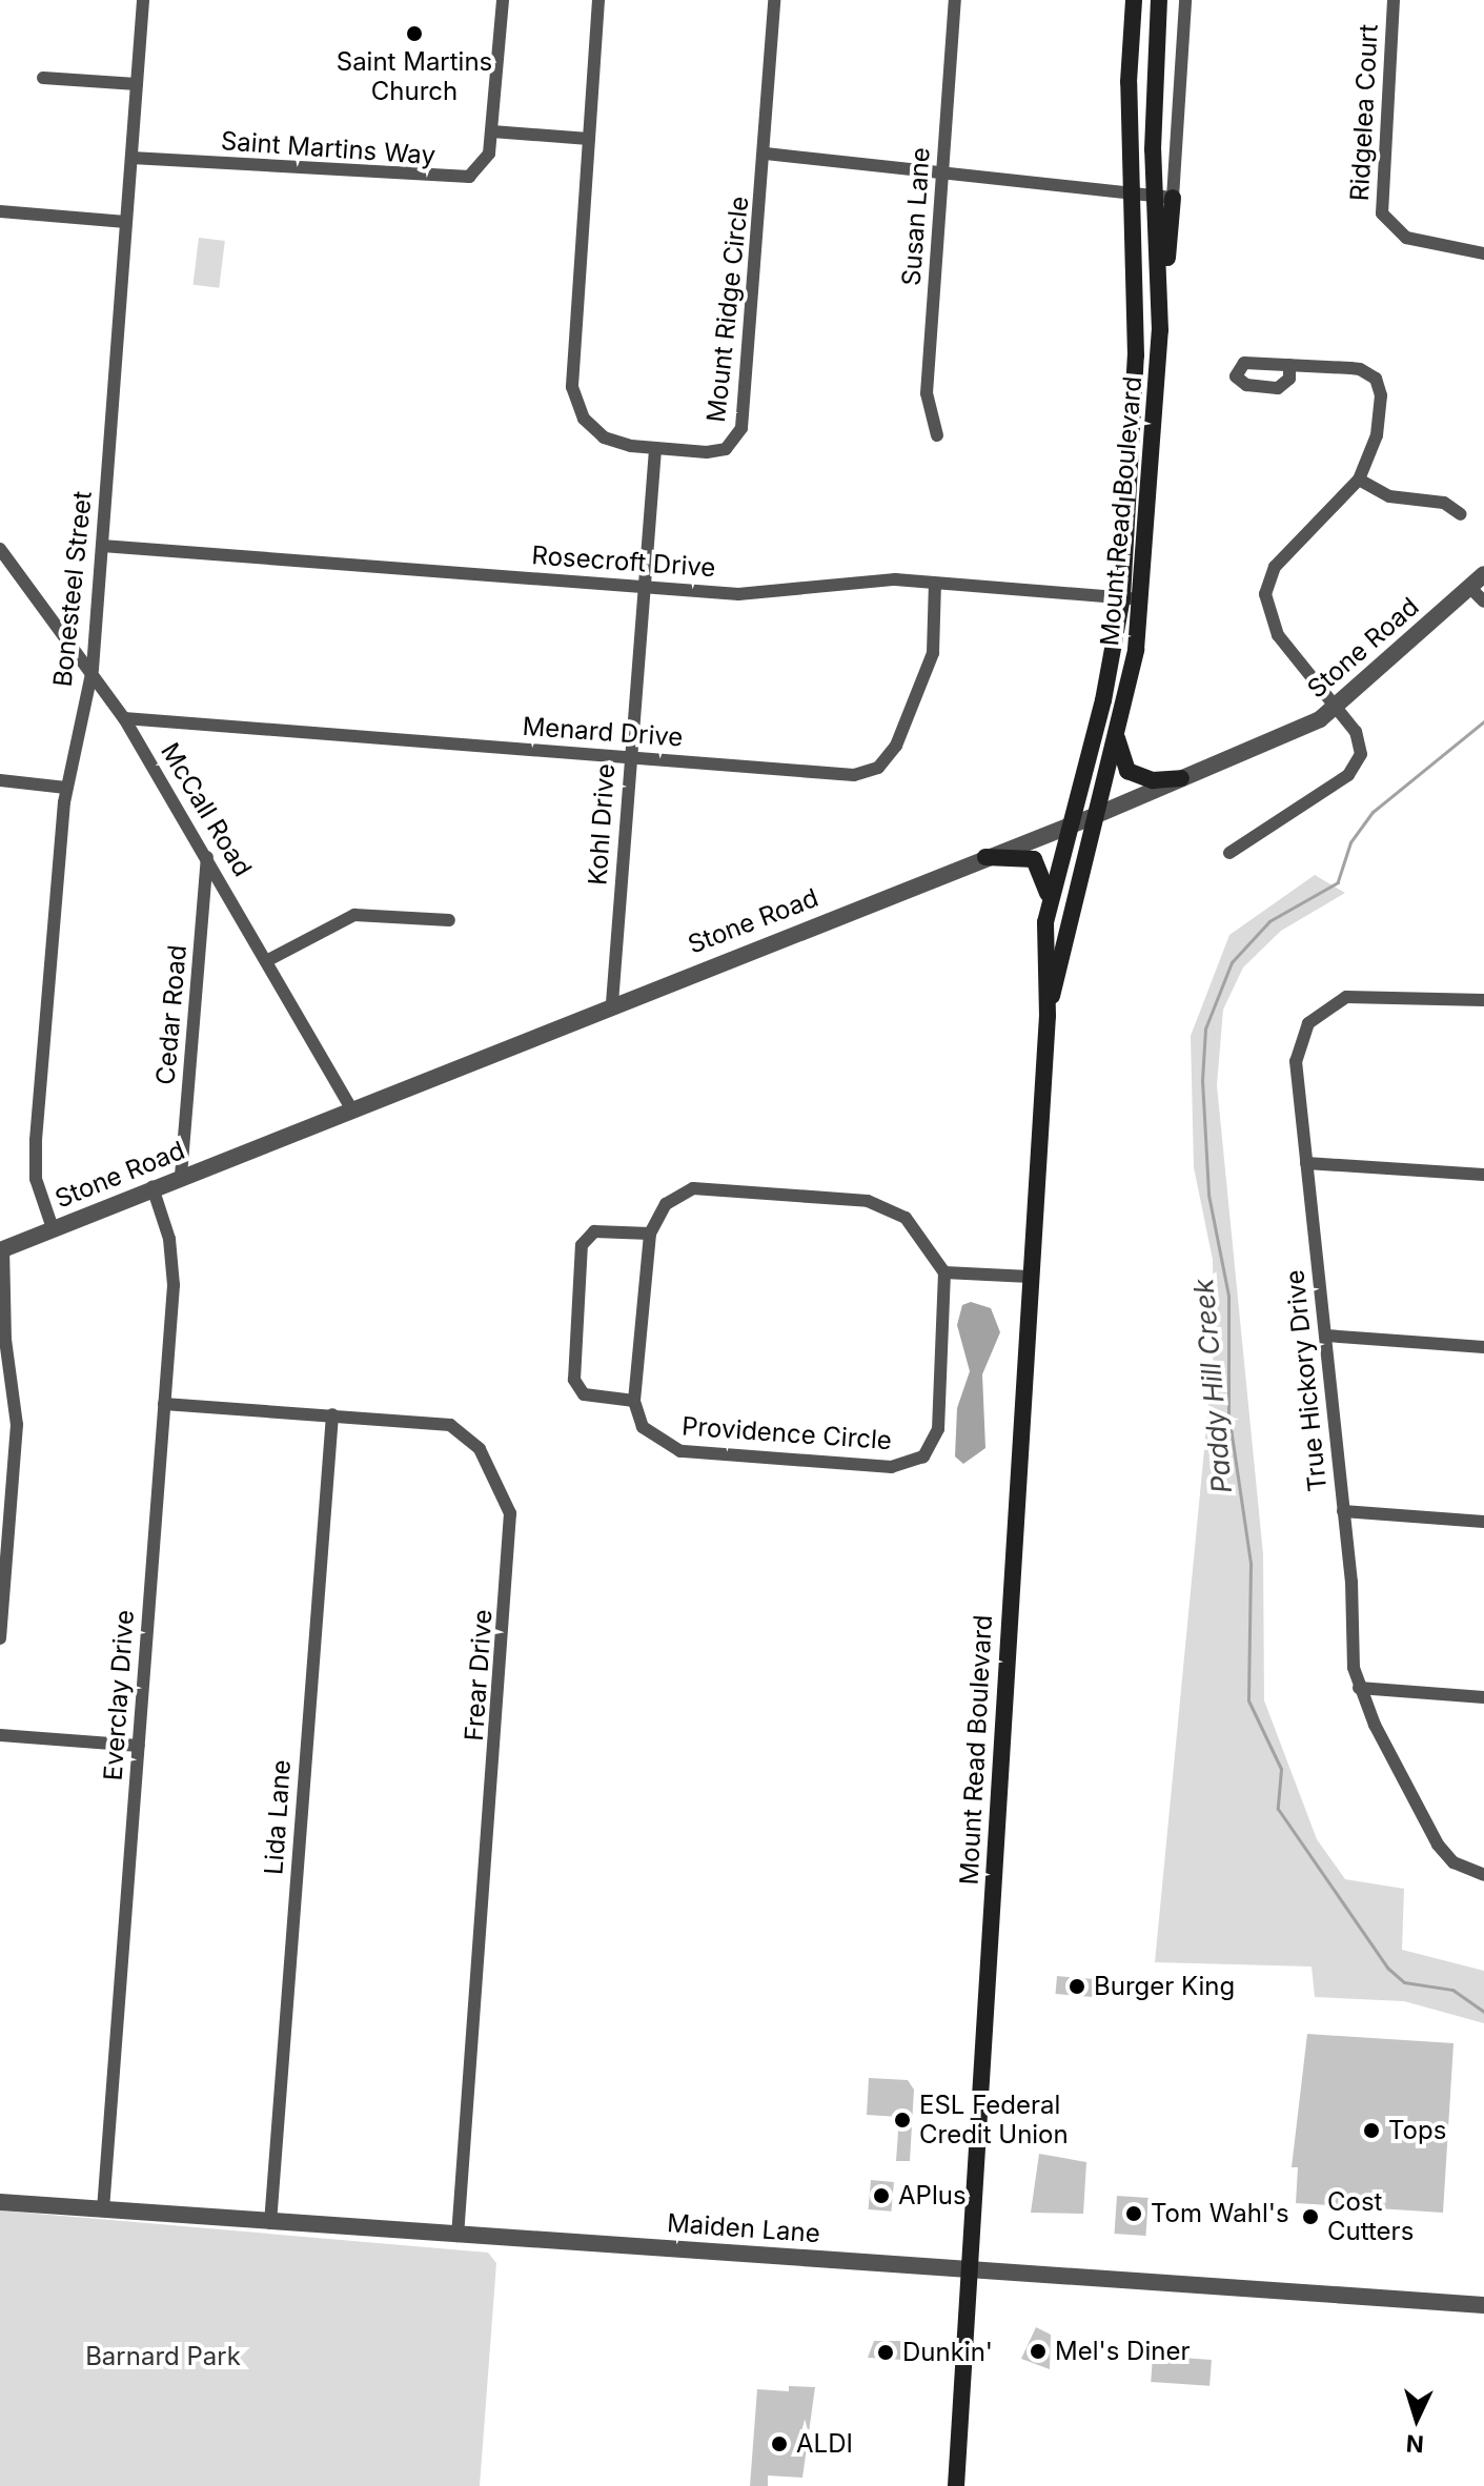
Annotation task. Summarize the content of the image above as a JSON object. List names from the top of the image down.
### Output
{
  "streets": {
    "main road": ["Mount Read Boulevard"],
    "street": [
      "Ridgelea Court",
      "Saint Martins Way",
      "Susan Lane",
      "Mount Ridge Circle",
      "Rosecroft Drive",
      "Bonesteel Street",
      "Stone Road",
      "Menard Drive",
      "McCall Road",
      "Kohl Drive",
      "Cedar Road",
      "True Hickory Drive",
      "Providence Circle",
      "Frear Drive",
      "Everclay Drive",
      "Lida Lane",
      "Maiden Lane"
    ]
  },
  "crossings": [
    ["Saint Martins Way", "Bonesteel Street"],
    ["Mount Ridge Circle", "Kohl Drive"],
    ["Mount Read Boulevard", "Rosecroft Drive"],
    ["Mount Read Boulevard", "Stone Road"],
    ["Mount Read Boulevard", "Maiden Lane"],
    ["Rosecroft Drive", "Bonesteel Street"],
    ["Rosecroft Drive", "Menard Drive"],
    ["Rosecroft Drive", "Kohl Drive"],
    ["Bonesteel Street", "Stone Road"],
    ["Bonesteel Street", "McCall Road"],
    ["Stone Road", "McCall Road"],
    ["Stone Road", "Kohl Drive"],
    ["Stone Road", "Cedar Road"],
    ["Stone Road", "Everclay Drive"],
    ["Menard Drive", "McCall Road"],
    ["Menard Drive", "Kohl Drive"],
    ["McCall Road", "Cedar Road"],
    ["Frear Drive", "Everclay Drive"],
    ["Frear Drive", "Lida Lane"],
    ["Frear Drive", "Maiden Lane"],
    ["Everclay Drive", "Maiden Lane"],
    ["Lida Lane", "Maiden Lane"]
  ],
  "water": ["Paddy Hill Creek"],
  "parks": ["Barnard Park"],
  "places": [
    "Saint Martins Church",
    "Burger King",
    "ESL Federal Credit Union",
    "Tops",
    "APlus",
    "Tom Wahl's",
    "Cost Cutters",
    "Mel's Diner",
    "Dunkin'",
    "ALDI"
  ],
  "north": "bottom"
}
